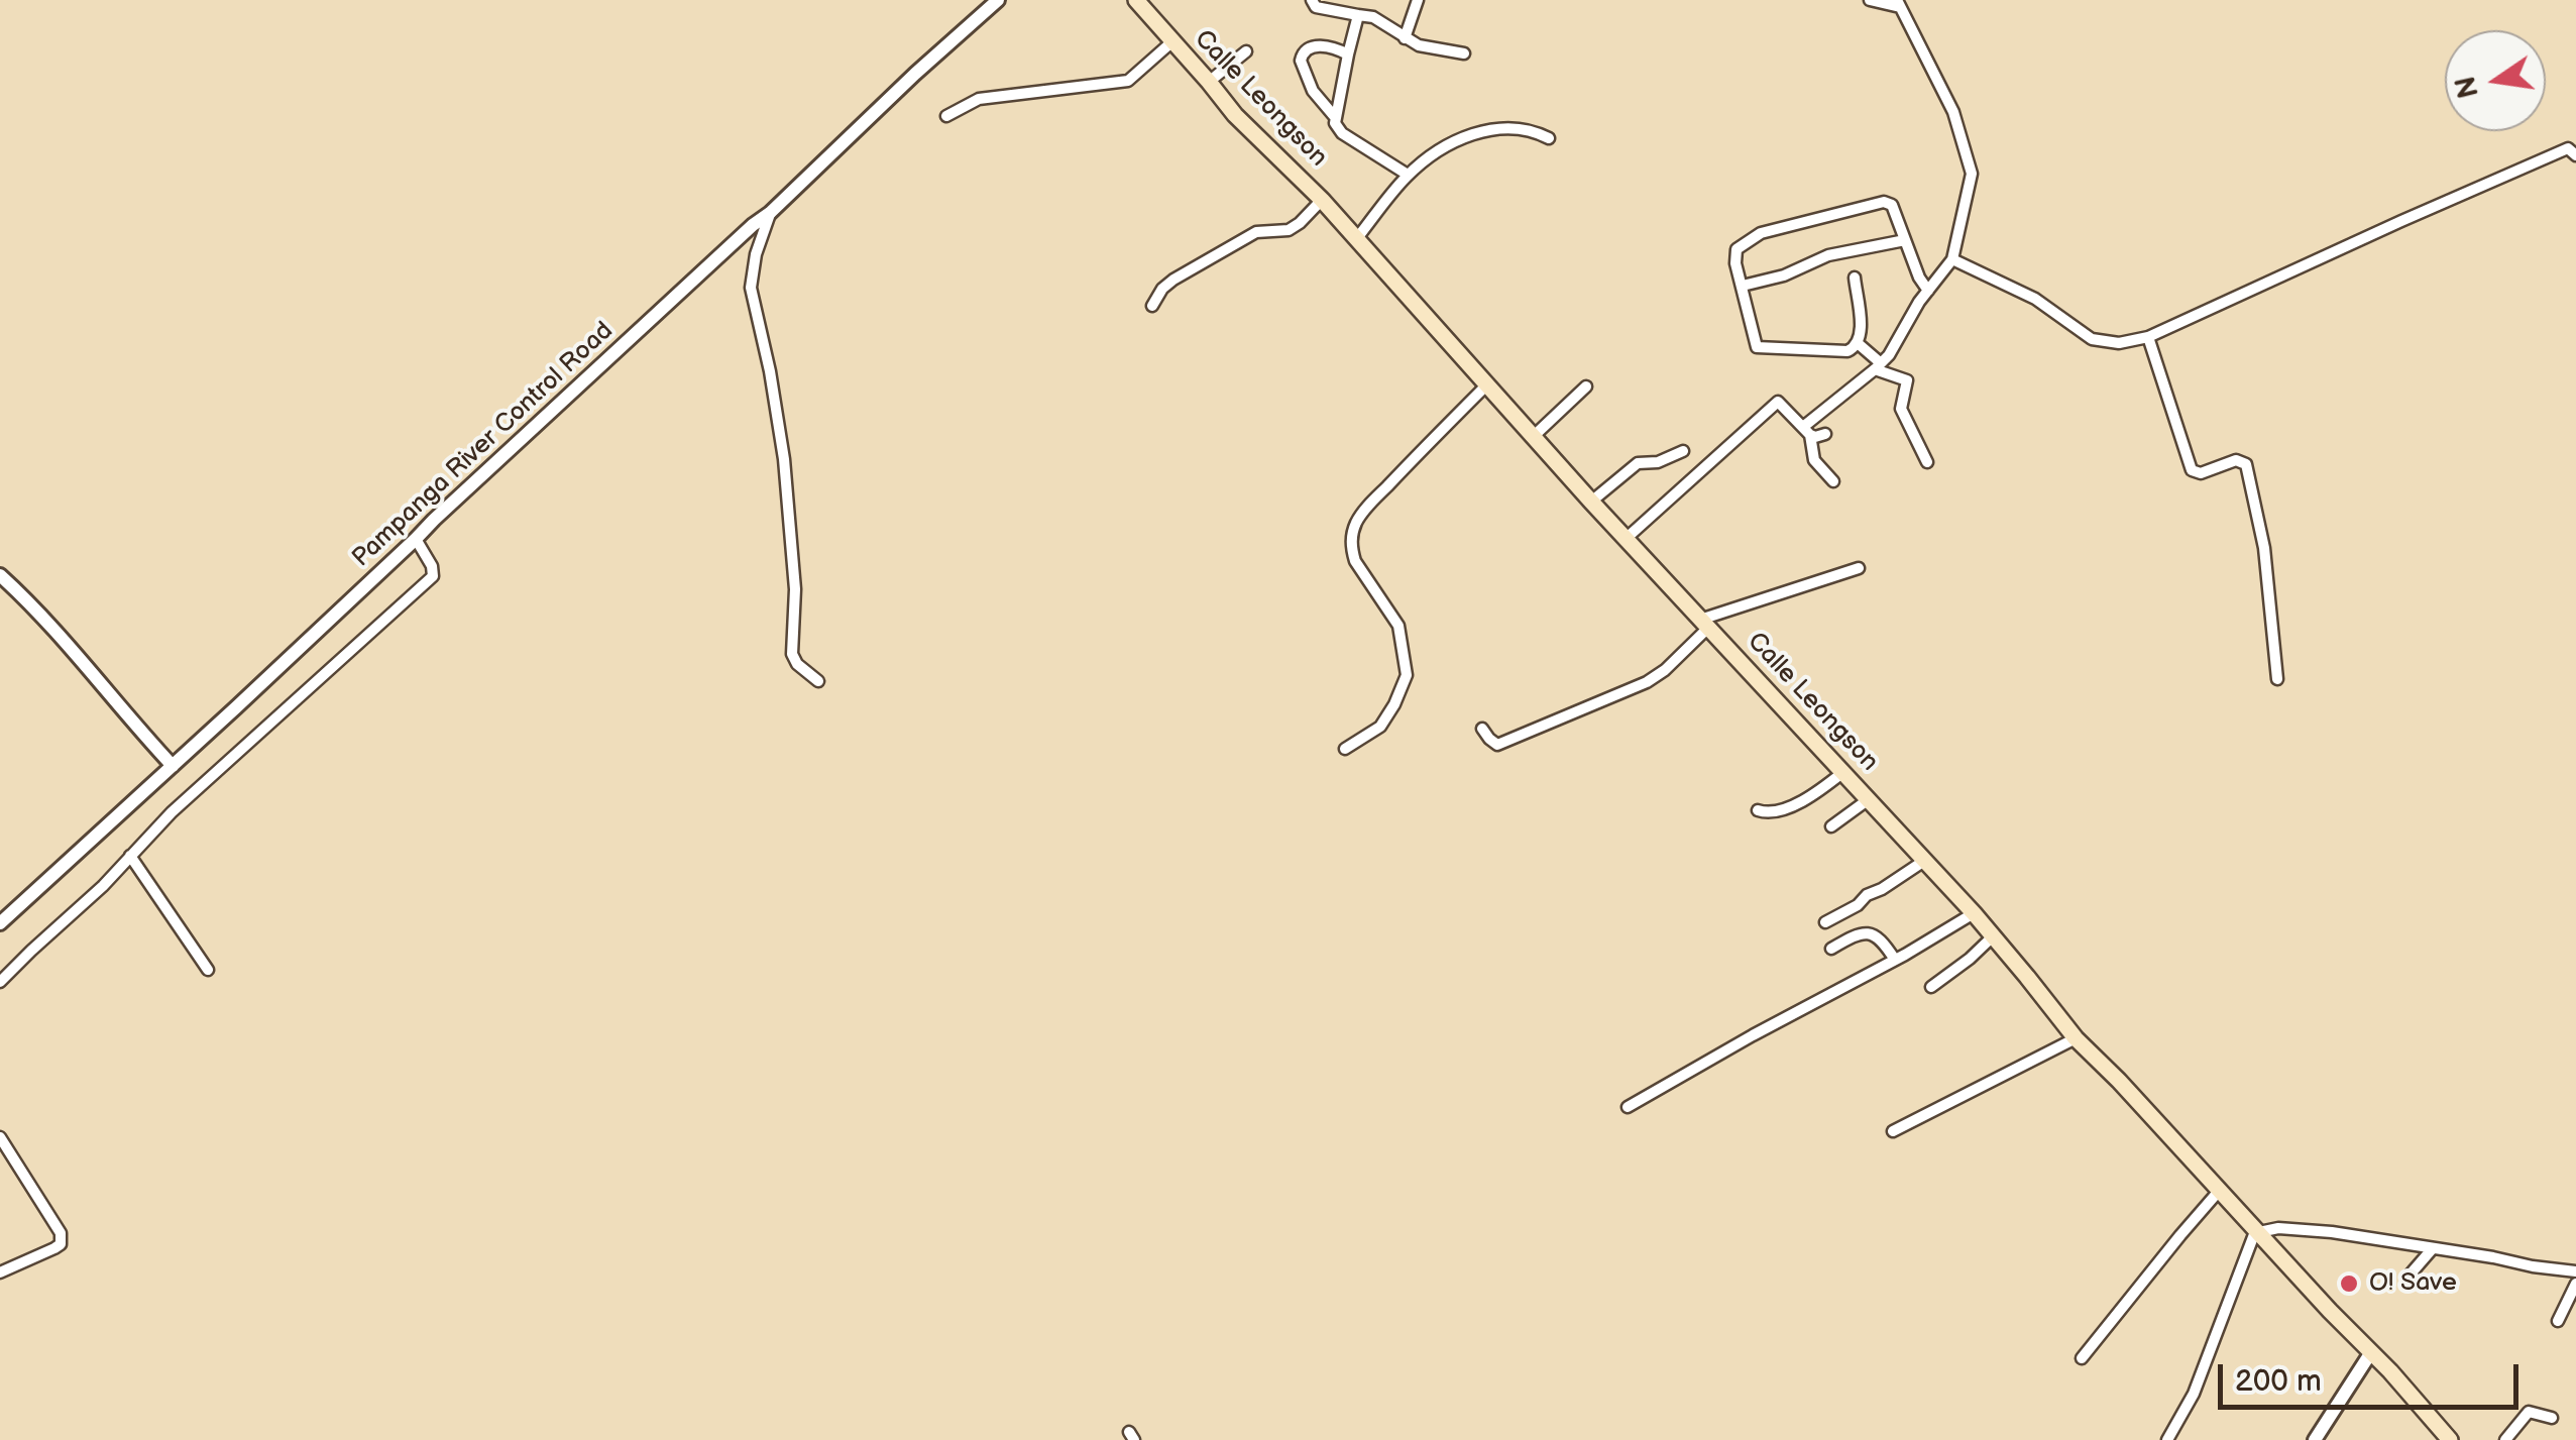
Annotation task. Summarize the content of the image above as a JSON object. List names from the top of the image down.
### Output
{
  "streets": {
    "main road": ["Calle Leongson"],
    "street": ["Pampanga River Control Road"]
  },
  "places": ["O! Save"],
  "scale_bar": "200 m",
  "north": "left"
}
